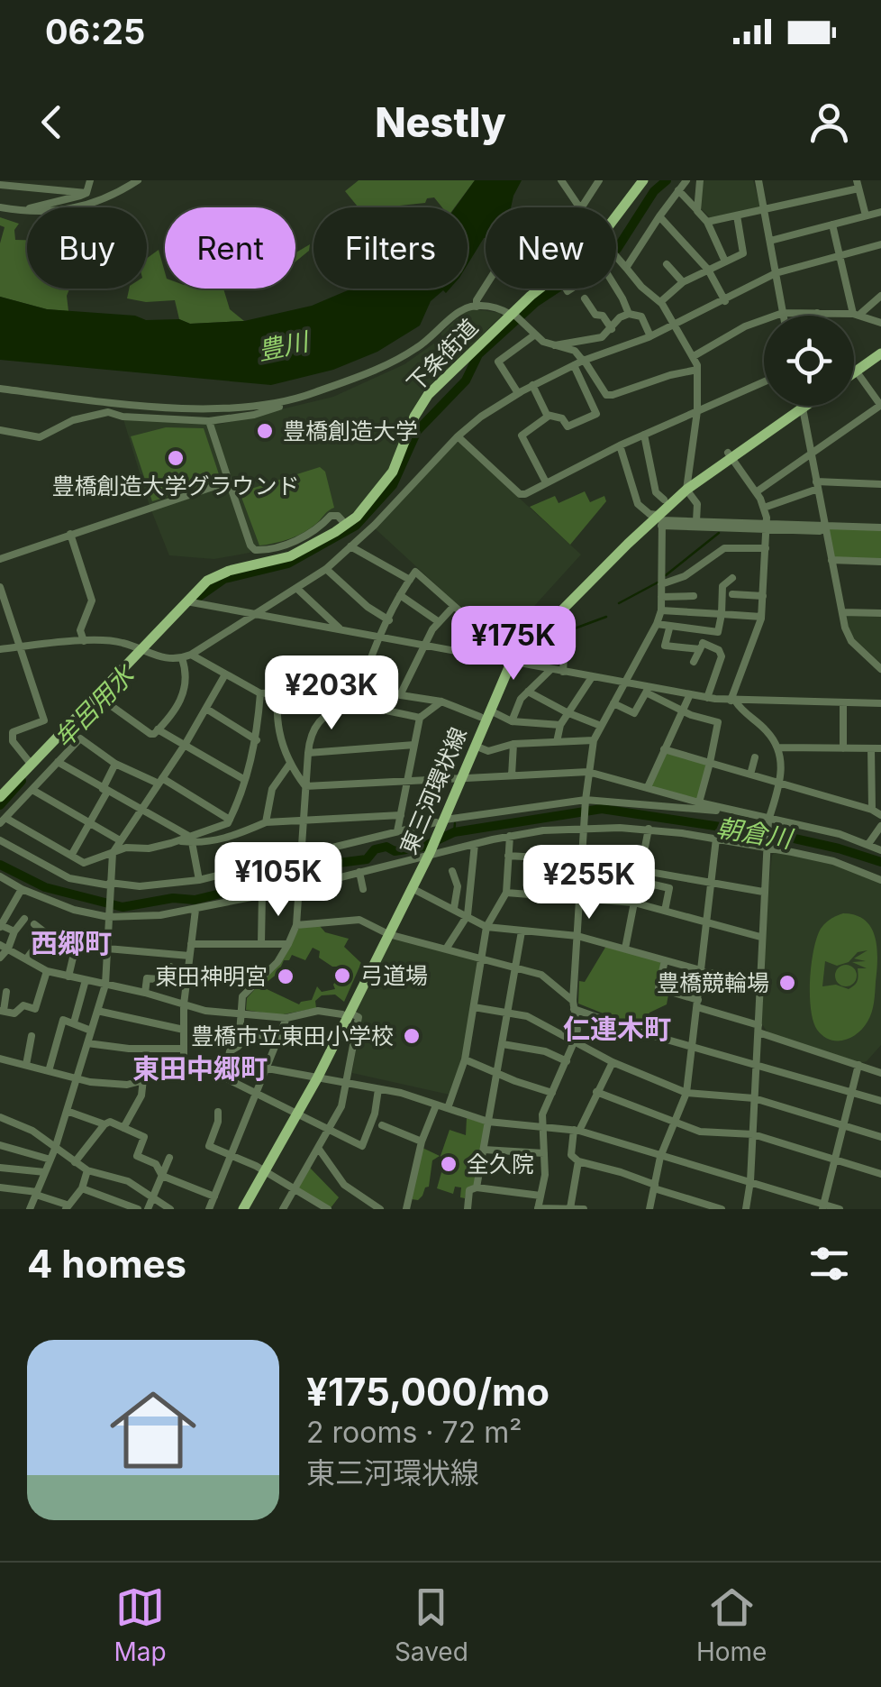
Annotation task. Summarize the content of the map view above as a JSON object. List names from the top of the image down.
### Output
{
  "streets": {
    "main road": ["下条街道", "東三河環状線"]
  },
  "districts": ["西郷町", "仁連木町", "東田中郷町"],
  "water": ["豊川", "牟呂用水", "朝倉川"],
  "places": [
    "豊橋創造大学",
    "豊橋創造大学グラウンド",
    "弓道場",
    "東田神明宮",
    "豊橋競輪場",
    "豊橋市立東田小学校",
    "全久院"
  ],
  "page": {
    "status": "06:25",
    "header": "Nestly",
    "chip": [
      "Buy",
      "Rent",
      "Filters",
      "New"
    ],
    "price": [
      "¥175K",
      "¥203K",
      "¥105K",
      "¥255K"
    ],
    "heading": "4 homes",
    "list": [
      {
        "name": "¥175,000/mo",
        "note": "2 rooms · 72 m² · 東三河環状線"
      }
    ],
    "tabs": ["Map", "Saved", "Home"]
  }
}
